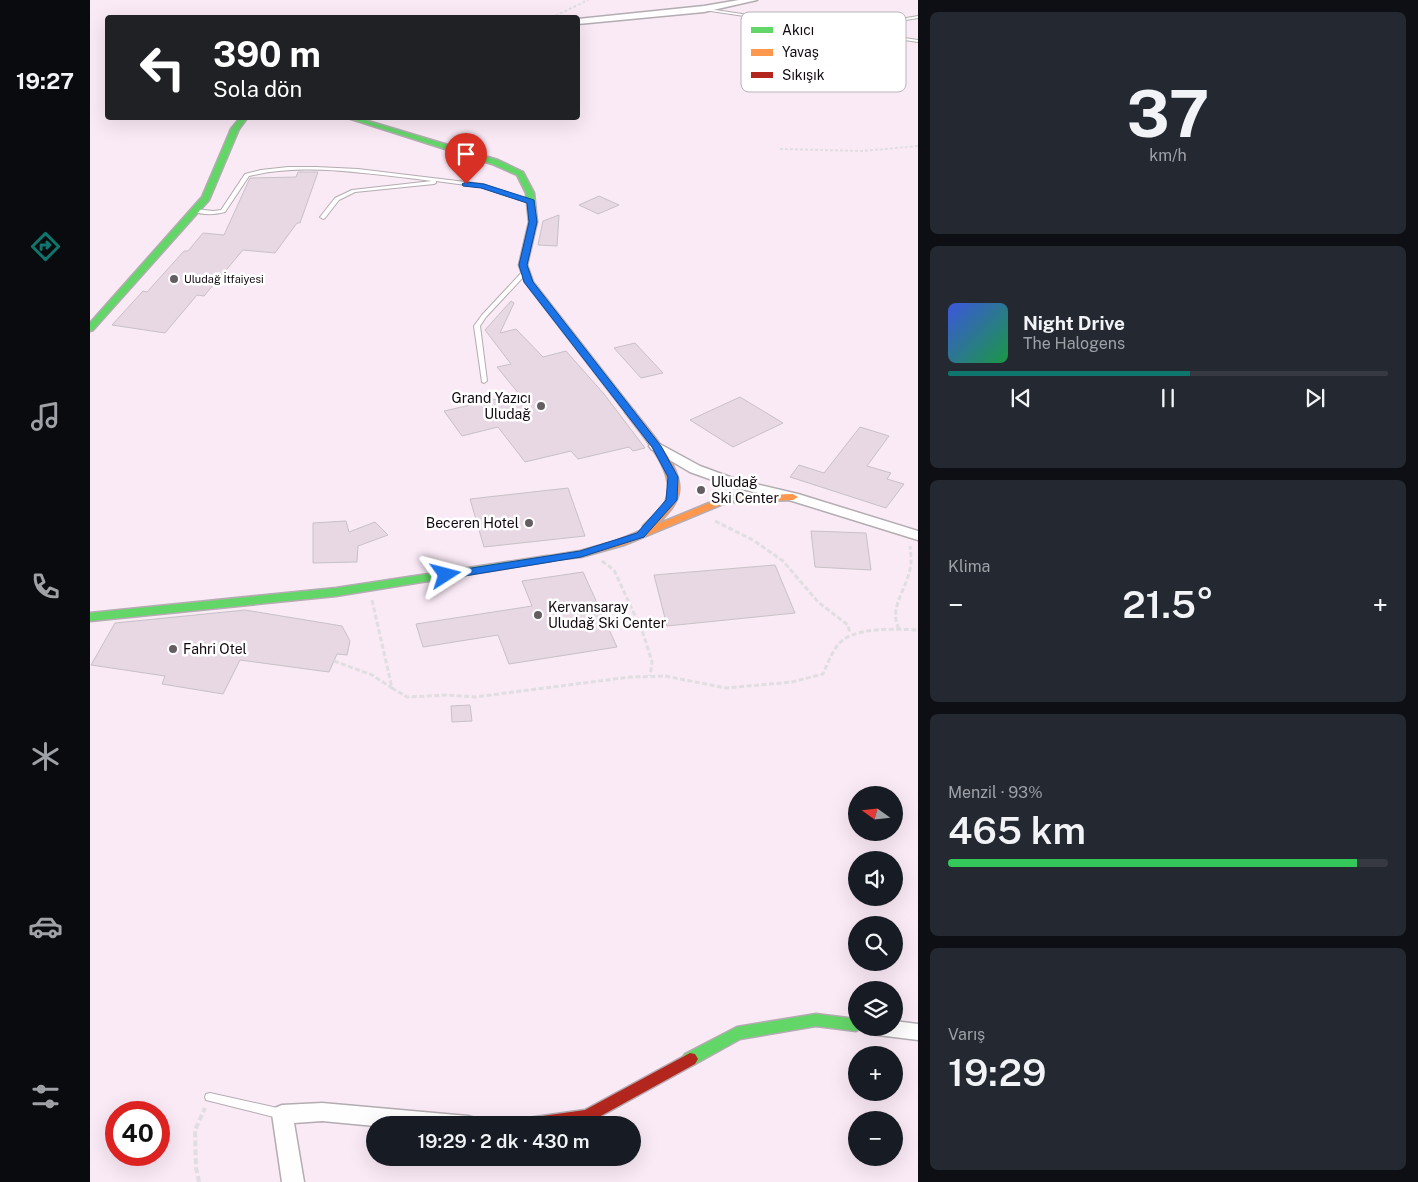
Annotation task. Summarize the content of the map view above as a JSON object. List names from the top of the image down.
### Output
{
  "places": [
    "Uludağ İtfaiyesi",
    "Grand Yazıcı Uludağ",
    "Uludağ Ski Center",
    "Beceren Hotel",
    "Kervansaray Uludağ Ski Center",
    "Fahri Otel"
  ],
  "legend": ["Akıcı", "Yavaş", "Sıkışık"],
  "north": "left",
  "page": {
    "tabs": "19:27",
    "tile": [
      ["37", "km/h"],
      "Klima",
      ["Menzil · 93%", "465 km"],
      ["Varış", "19:29"]
    ],
    "turn": ["390 m", "Sola dön"],
    "song": ["Night Drive", "The Halogens"],
    "heat": ["−", "21.5°", "+"],
    "map_buttons": ["+", "−"],
    "limit": "40",
    "trip": "19:29 · 2 dk · 430 m"
  }
}
